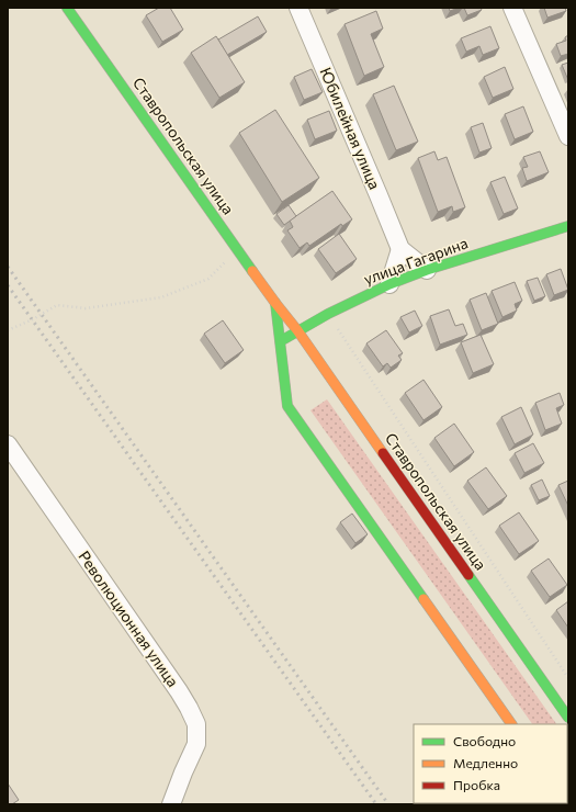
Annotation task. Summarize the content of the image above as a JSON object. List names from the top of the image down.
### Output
{
  "streets": {
    "main road": ["Ставропольская улица", "улица Гагарина"],
    "street": ["Юбилейная улица", "Революционная улица"]
  },
  "crossings": [
    ["Ставропольская улица", "улица Гагарина"]
  ],
  "legend": ["Свободно", "Медленно", "Пробка"]
}
